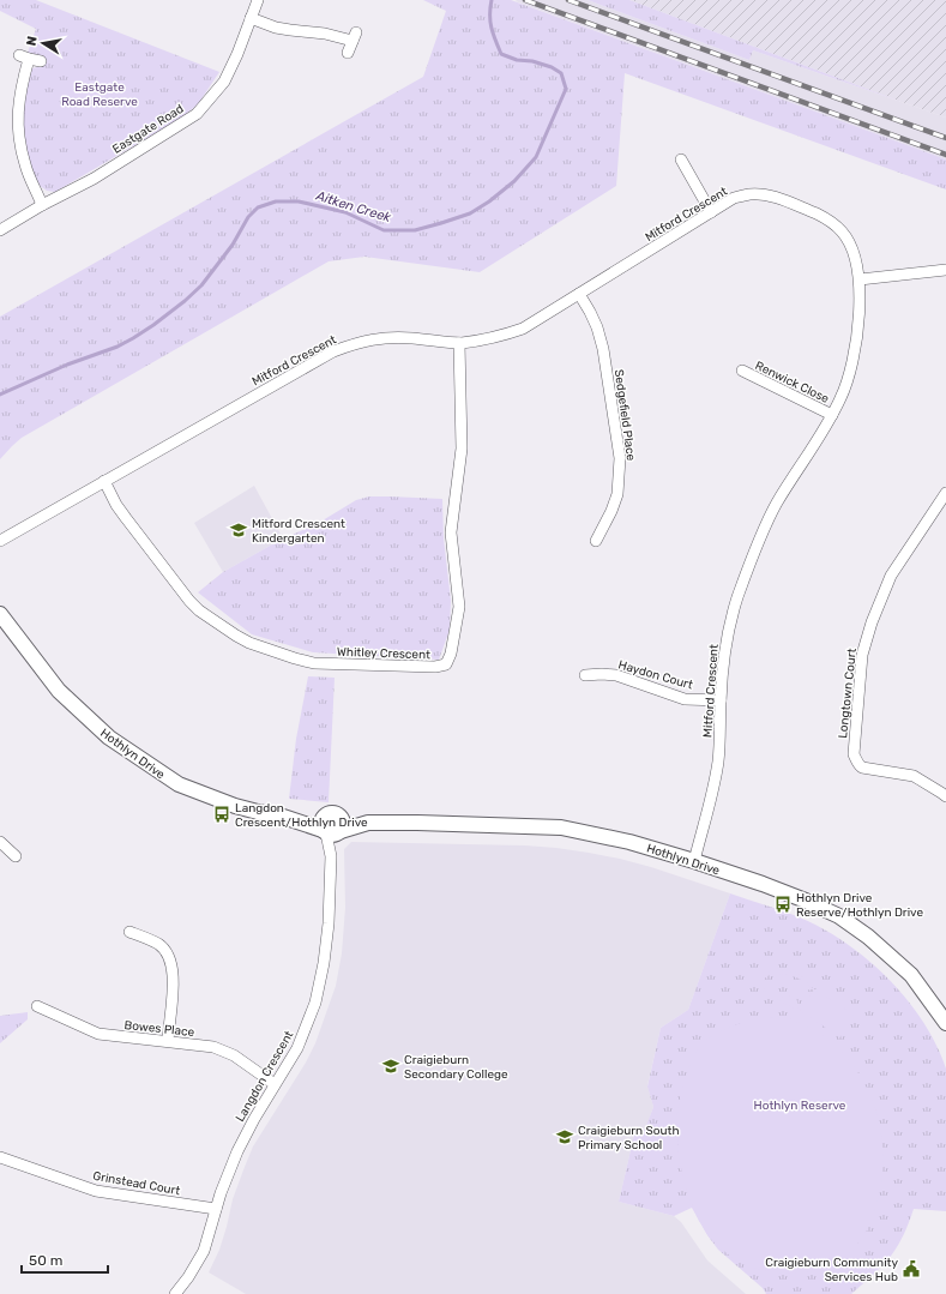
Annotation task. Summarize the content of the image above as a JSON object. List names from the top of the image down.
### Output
{
  "streets": {
    "street": [
      "Eastgate Road",
      "Mitford Crescent",
      "Renwick Close",
      "Sedgefield Place",
      "Whitley Crescent",
      "Haydon Court",
      "Longtown Court",
      "Hothlyn Drive",
      "Bowes Place",
      "Langdon Crescent",
      "Grinstead Court"
    ]
  },
  "crossings": [
    ["Mitford Crescent", "Renwick Close"],
    ["Mitford Crescent", "Sedgefield Place"],
    ["Mitford Crescent", "Whitley Crescent"],
    ["Mitford Crescent", "Haydon Court"],
    ["Mitford Crescent", "Hothlyn Drive"],
    ["Hothlyn Drive", "Langdon Crescent"],
    ["Bowes Place", "Langdon Crescent"],
    ["Langdon Crescent", "Grinstead Court"]
  ],
  "water": ["Aitken Creek"],
  "parks": ["Eastgate Road Reserve", "Hothlyn Reserve"],
  "places": {
    "school or university": ["Mitford Crescent Kindergarten", "Craigieburn Secondary College", "Craigieburn South Primary School"],
    "bus stop": ["Langdon Crescent/Hothlyn Drive", "Hothlyn Drive Reserve/Hothlyn Drive"],
    "public building": ["Craigieburn Community Services Hub"]
  },
  "scale_bar": "50 m",
  "north": "left"
}
